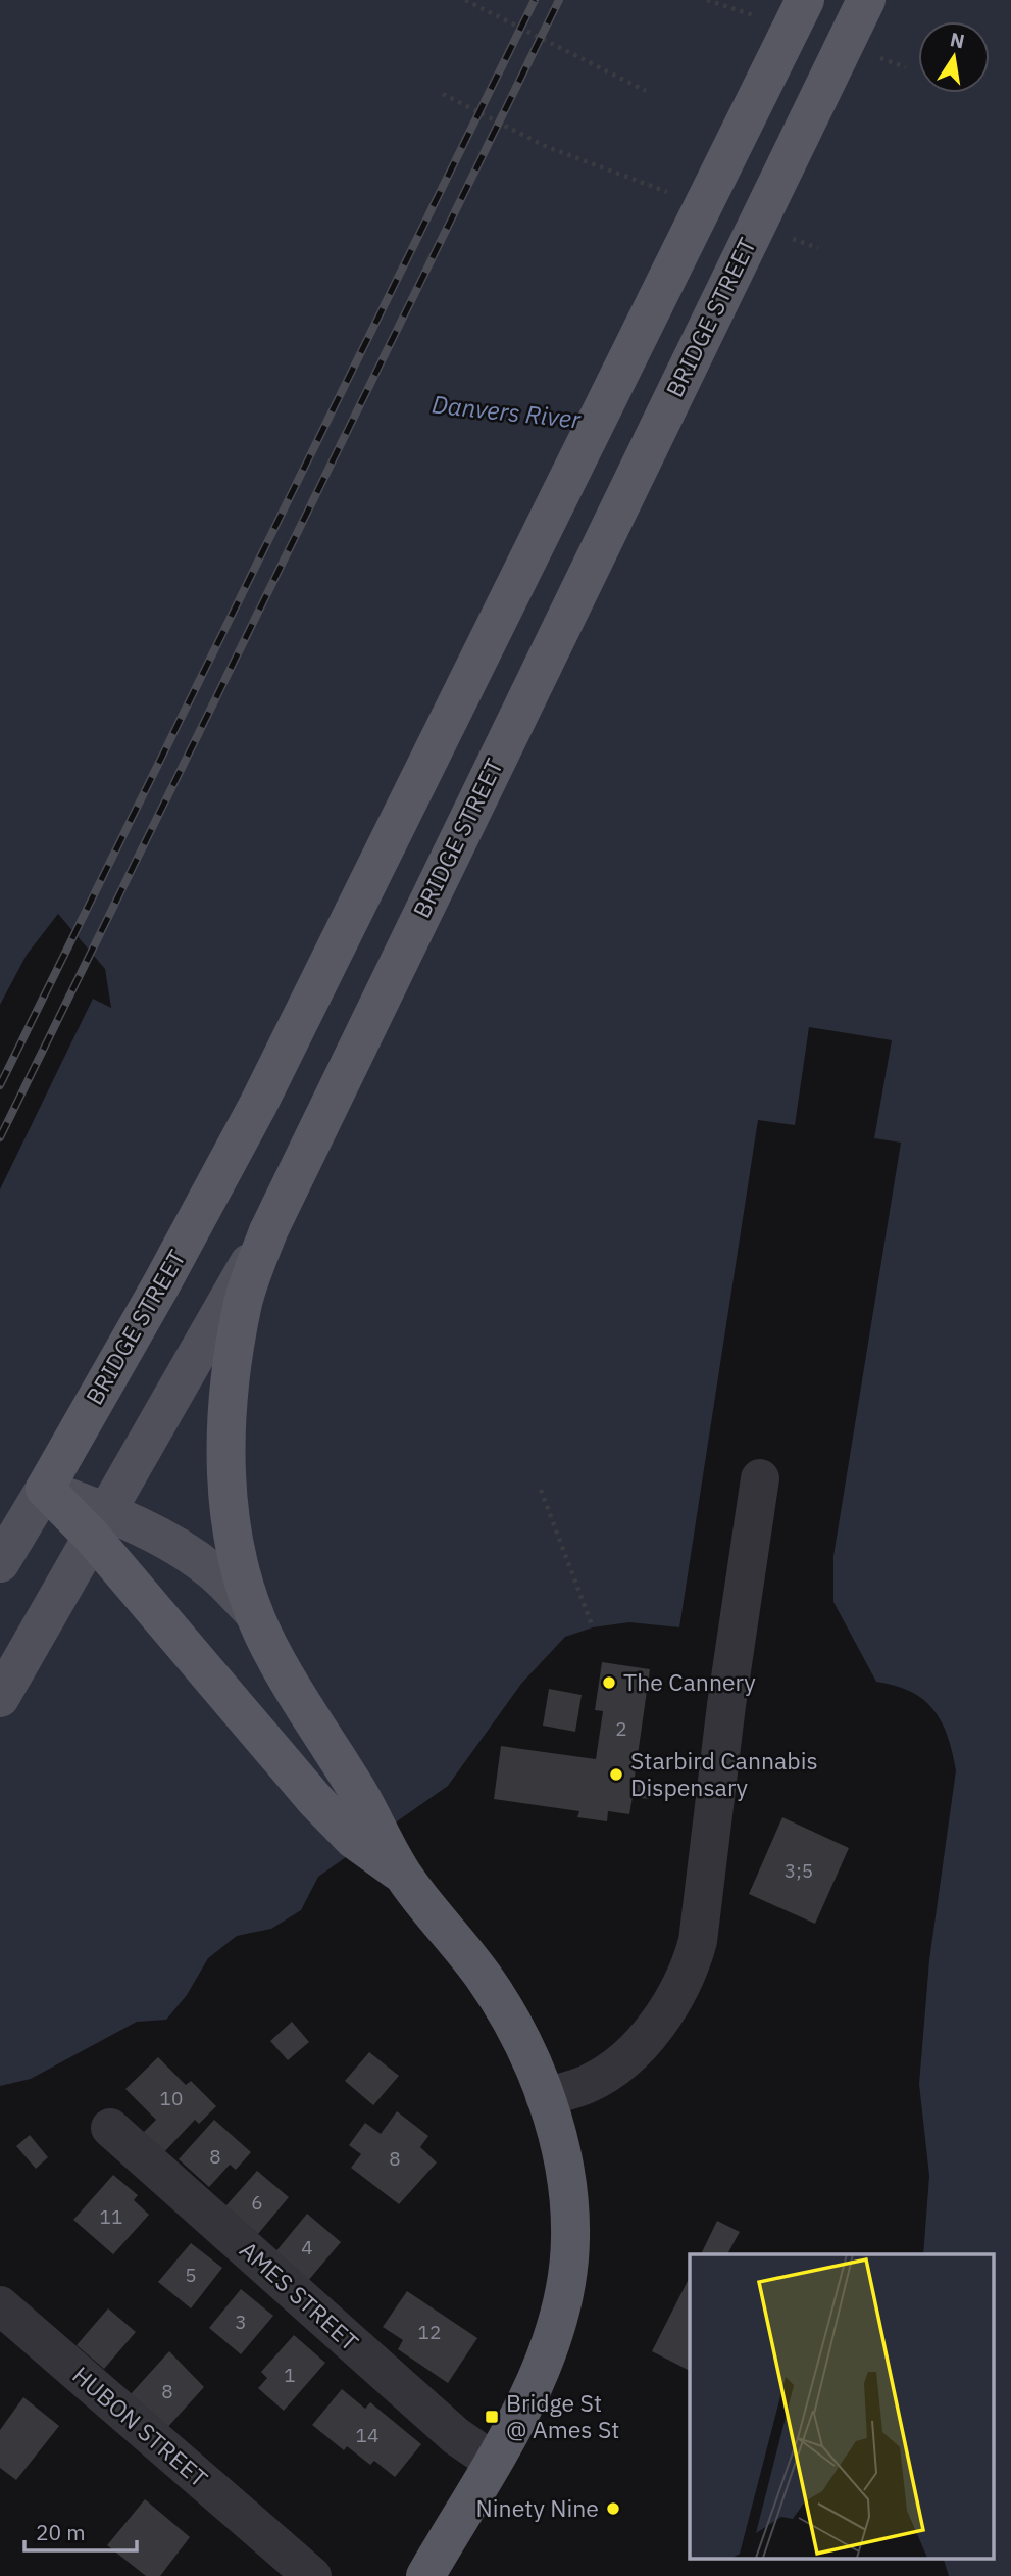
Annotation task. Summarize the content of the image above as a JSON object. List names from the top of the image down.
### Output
{
  "streets": {
    "highway": ["BRIDGE STREET"],
    "street": ["AMES STREET", "HUBON STREET"]
  },
  "crossings": [
    ["BRIDGE STREET", "AMES STREET"]
  ],
  "water": ["Danvers River"],
  "places": {
    "other": ["The Cannery", "Starbird Cannabis Dispensary", "Ninety Nine"],
    "transit": ["Bridge St @ Ames St"]
  },
  "house_numbers": [
    "2",
    "3;5",
    "10",
    "8",
    "8",
    "6",
    "11",
    "4",
    "5",
    "3",
    "12",
    "1",
    "8",
    "14"
  ],
  "scale_bar": "20 m",
  "north": "top"
}
